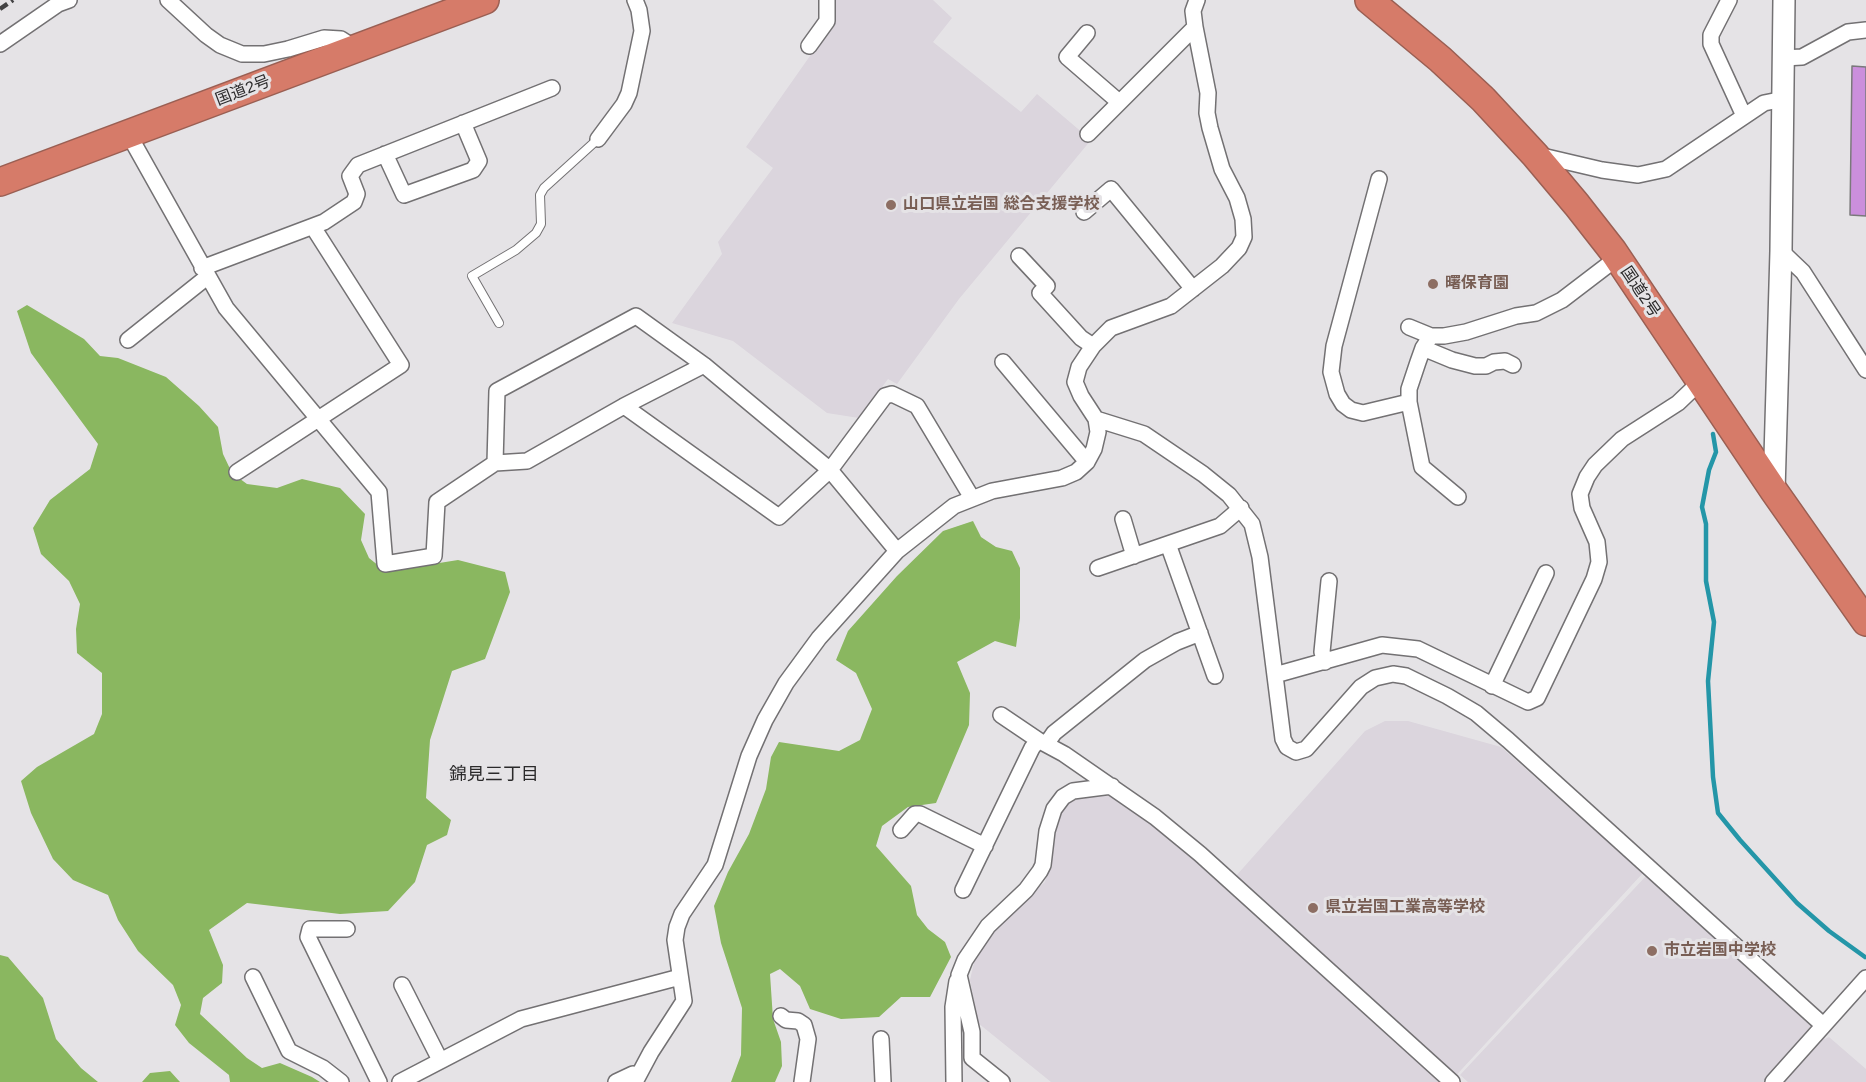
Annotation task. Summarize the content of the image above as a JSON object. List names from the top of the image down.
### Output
{
  "streets": {
    "highway": ["国道2号"]
  },
  "districts": ["錦見三丁目"],
  "places": [
    "山口県立岩国 総合支援学校",
    "曙保育園",
    "県立岩国工業高等学校",
    "市立岩国中学校"
  ]
}
